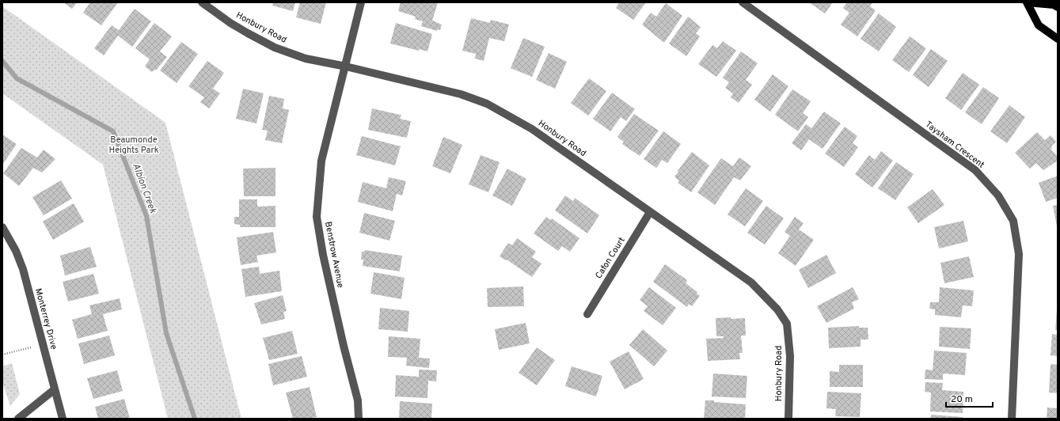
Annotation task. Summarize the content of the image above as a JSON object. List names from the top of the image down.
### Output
{
  "streets": {
    "street": [
      "Honbury Road",
      "Taysham Crescent",
      "Benstrow Avenue",
      "Cafon Court",
      "Monterrey Drive"
    ]
  },
  "crossings": [
    ["Honbury Road", "Benstrow Avenue"],
    ["Honbury Road", "Cafon Court"]
  ],
  "water": ["Albion Creek"],
  "parks": ["Beaumonde Heights Park"],
  "scale_bar": "20 m"
}
